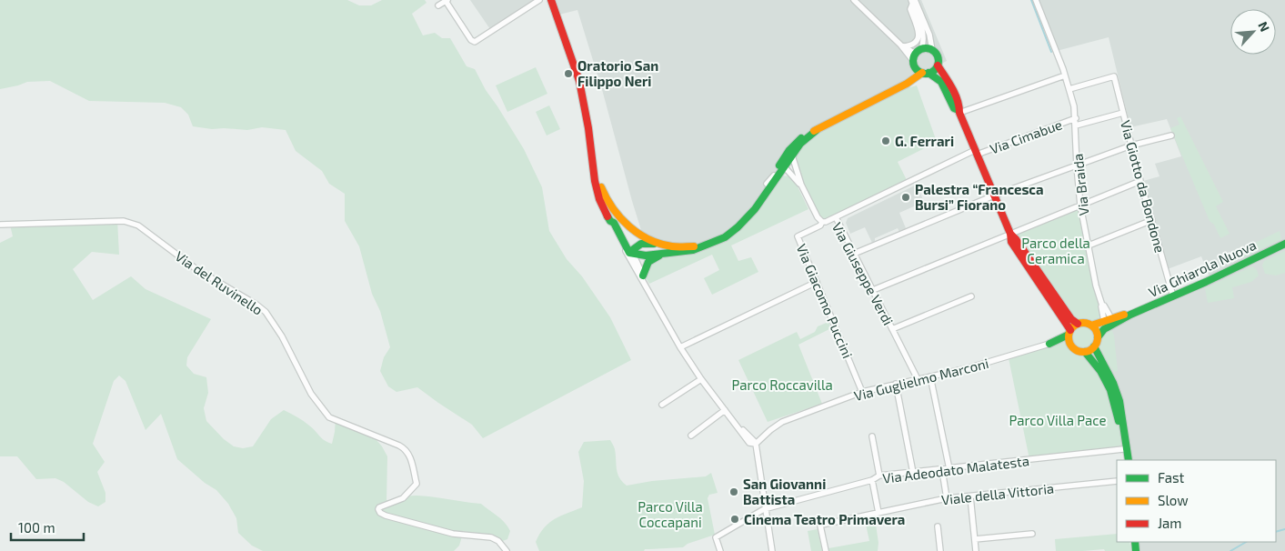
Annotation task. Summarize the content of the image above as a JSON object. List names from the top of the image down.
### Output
{
  "streets": {
    "street": [
      "Via Cimabue",
      "Via Braida",
      "Via Giotto da Bondone",
      "Via Ghiarola Nuova",
      "Via Giuseppe Verdi",
      "Via del Ruvinello",
      "Via Giacomo Puccini",
      "Via Guglielmo Marconi",
      "Via Adeodato Malatesta",
      "Viale della Vittoria"
    ]
  },
  "crossings": [
    ["Via Cimabue", "Via Braida"],
    ["Via Cimabue", "Via Giuseppe Verdi"],
    ["Via Braida", "Via Giotto da Bondone"],
    ["Via Braida", "Via Ghiarola Nuova"],
    ["Via Giotto da Bondone", "Via Ghiarola Nuova"],
    ["Via Giuseppe Verdi", "Via Giacomo Puccini"],
    ["Via Giuseppe Verdi", "Via Guglielmo Marconi"],
    ["Via Giacomo Puccini", "Via Guglielmo Marconi"]
  ],
  "parks": [
    "Parco della Ceramica",
    "Parco Roccavilla",
    "Parco Villa Pace",
    "Parco Villa Coccapani"
  ],
  "places": [
    "Oratorio San Filippo Neri",
    "G. Ferrari",
    "Palestra “Francesca Bursi” Fiorano",
    "San Giovanni Battista",
    "Cinema Teatro Primavera"
  ],
  "legend": ["Fast", "Slow", "Jam"],
  "scale_bar": "100 m",
  "north": "top right"
}
